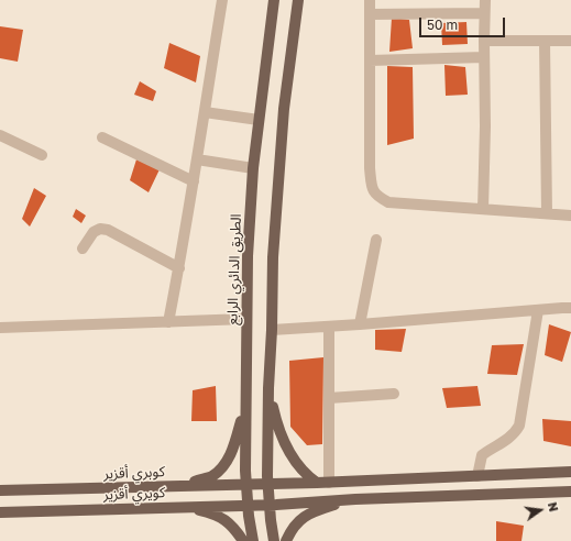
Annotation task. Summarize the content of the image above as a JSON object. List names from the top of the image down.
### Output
{
  "streets": {
    "main road": ["الطريق الدائري الرابع", "كوبري أقزير", "كويري أقزير"]
  },
  "crossings": [
    ["الطريق الدائري الرابع", "كوبري أقزير"],
    ["الطريق الدائري الرابع", "كويري أقزير"]
  ],
  "scale_bar": "50 m",
  "north": "right"
}
